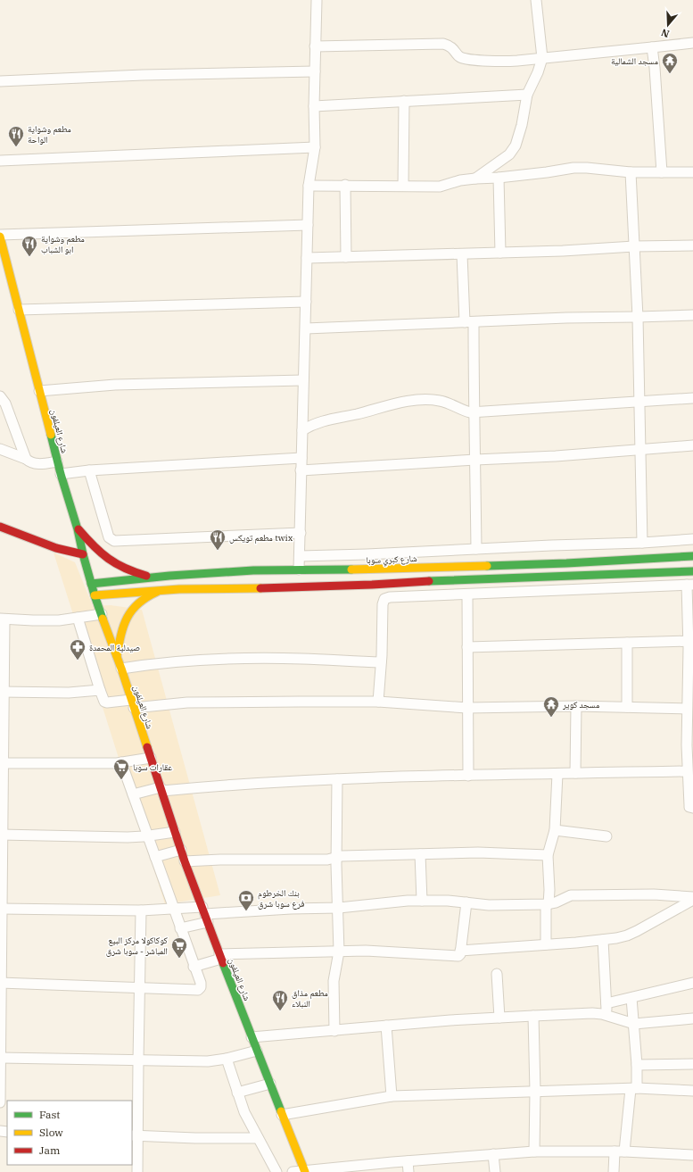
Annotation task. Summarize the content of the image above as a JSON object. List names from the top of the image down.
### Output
{
  "streets": {
    "main road": ["شارع العيلفون", "شارع كبري سوبا"]
  },
  "crossings": [
    ["شارع العيلفون", "شارع كبري سوبا"]
  ],
  "places": {
    "temple": ["مسجد الشمالية", "مسجد كوير"],
    "restaurant": [
      "مطعم وشواية الواحة",
      "مطعم وشواية ابو الشباب",
      "مطعم تويكس twix",
      "مطعم مذاق النبلاء"
    ],
    "pharmacy": ["صيدلية المحمدة"],
    "supermarket": ["عقارات سوبا", "كوكاكولا مركز البيع المباشر - سوبا شرق"],
    "bank": ["بنك الخرطوم فرع سوبا شرق"]
  },
  "legend": ["Fast", "Slow", "Jam"],
  "north": "bottom"
}
